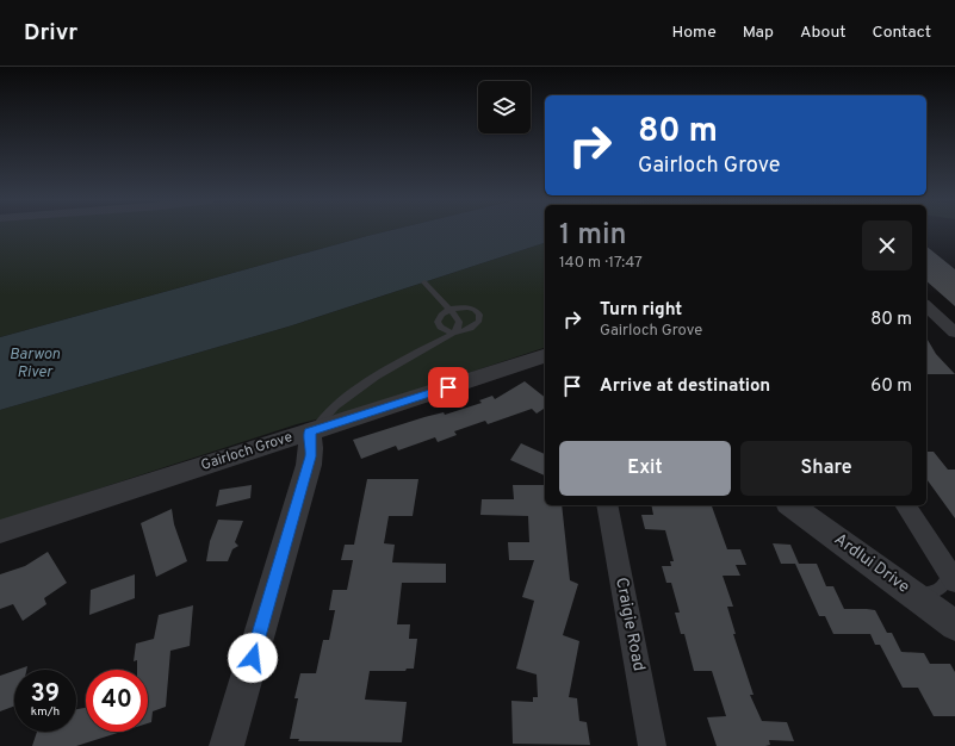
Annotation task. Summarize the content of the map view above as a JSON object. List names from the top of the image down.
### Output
{
  "streets": {
    "street": ["Gairloch Grove", "Ardlui Drive", "Craigie Road"]
  },
  "water": ["Barwon River"],
  "page": {
    "header": "Drivr",
    "nav": [
      "Home",
      "Map",
      "About",
      "Contact"
    ],
    "turn": ["80 m", "Gairloch Grove"],
    "heading": ["1 min", "140 m · 17:47"],
    "list": [
      {
        "name": "Turn right",
        "note": "Gairloch Grove",
        "value": "80 m"
      },
      {
        "name": "Arrive at destination",
        "value": "60 m"
      }
    ],
    "buttons": ["Exit", "Share"],
    "speed": "39 km/h",
    "limit": "40"
  }
}
